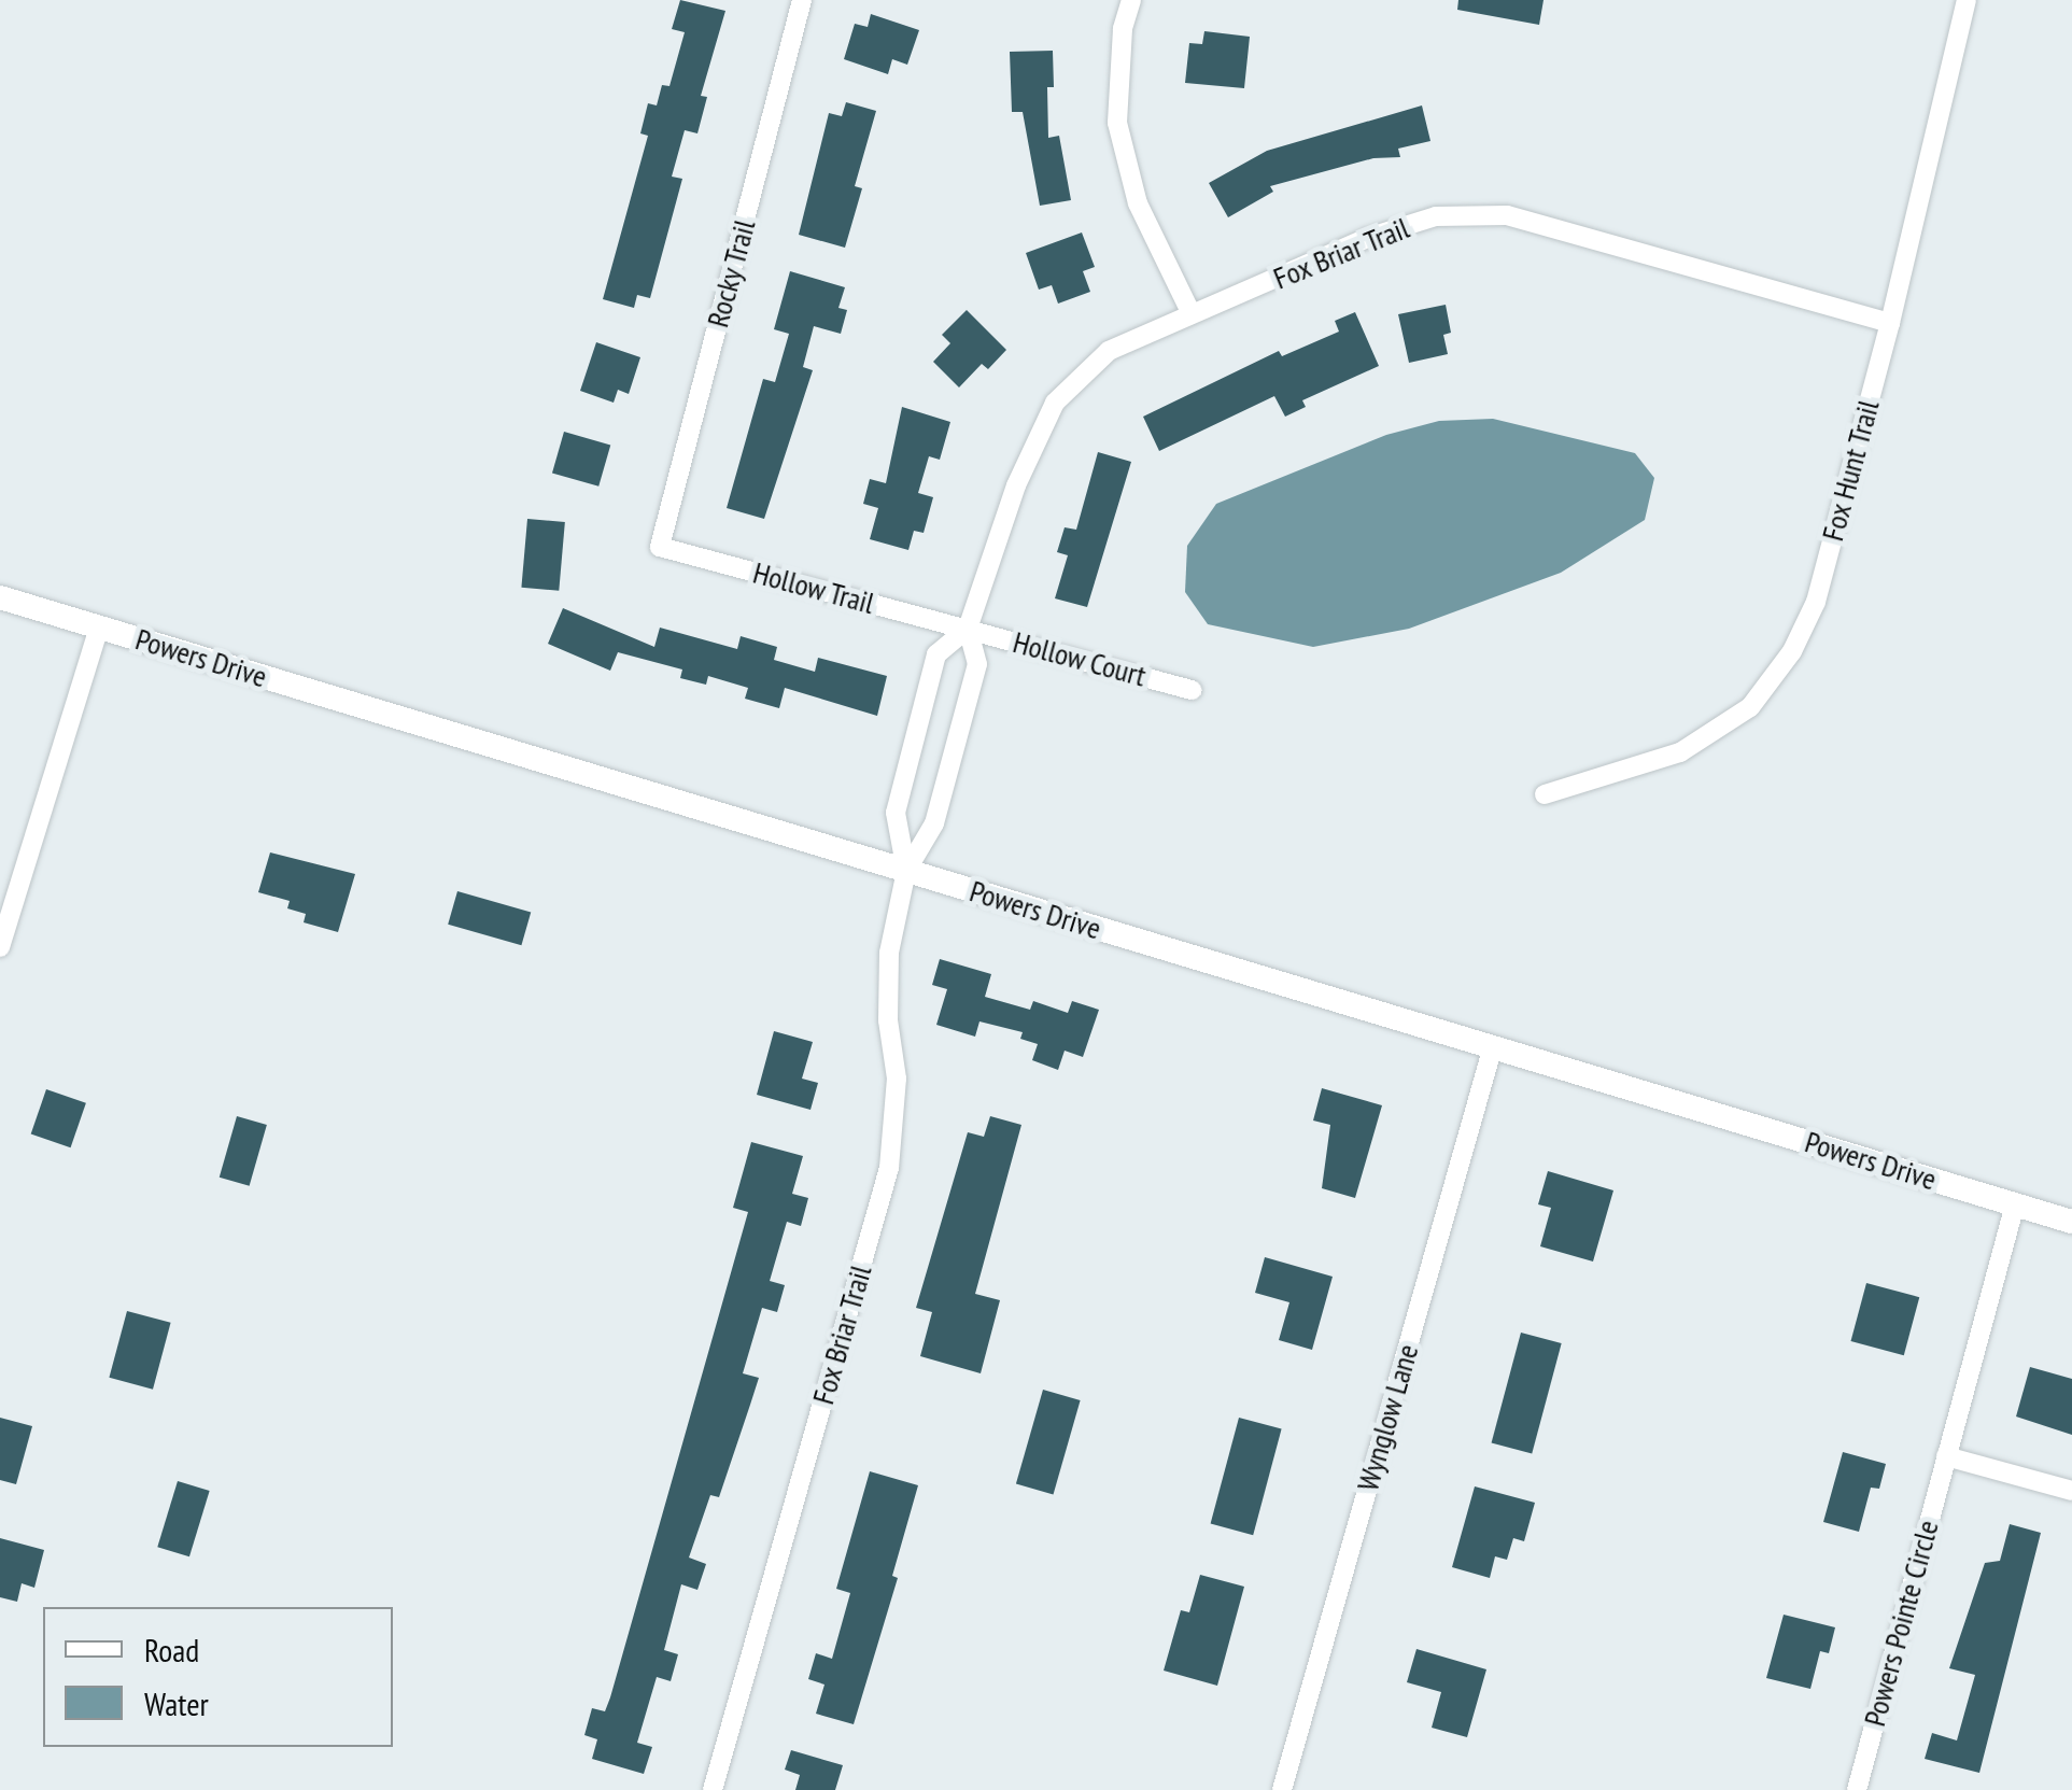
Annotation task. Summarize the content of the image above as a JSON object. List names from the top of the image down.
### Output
{
  "streets": {
    "street": [
      "Fox Briar Trail",
      "Rocky Trail",
      "Fox Hunt Trail",
      "Hollow Trail",
      "Powers Drive",
      "Hollow Court",
      "Wynglow Lane",
      "Powers Pointe Circle"
    ]
  },
  "crossings": [
    ["Fox Briar Trail", "Fox Hunt Trail"],
    ["Fox Briar Trail", "Hollow Trail"],
    ["Fox Briar Trail", "Powers Drive"],
    ["Fox Briar Trail", "Hollow Court"],
    ["Rocky Trail", "Hollow Trail"],
    ["Hollow Trail", "Hollow Court"],
    ["Powers Drive", "Wynglow Lane"],
    ["Powers Drive", "Powers Pointe Circle"]
  ],
  "legend": ["Road", "Water"]
}
